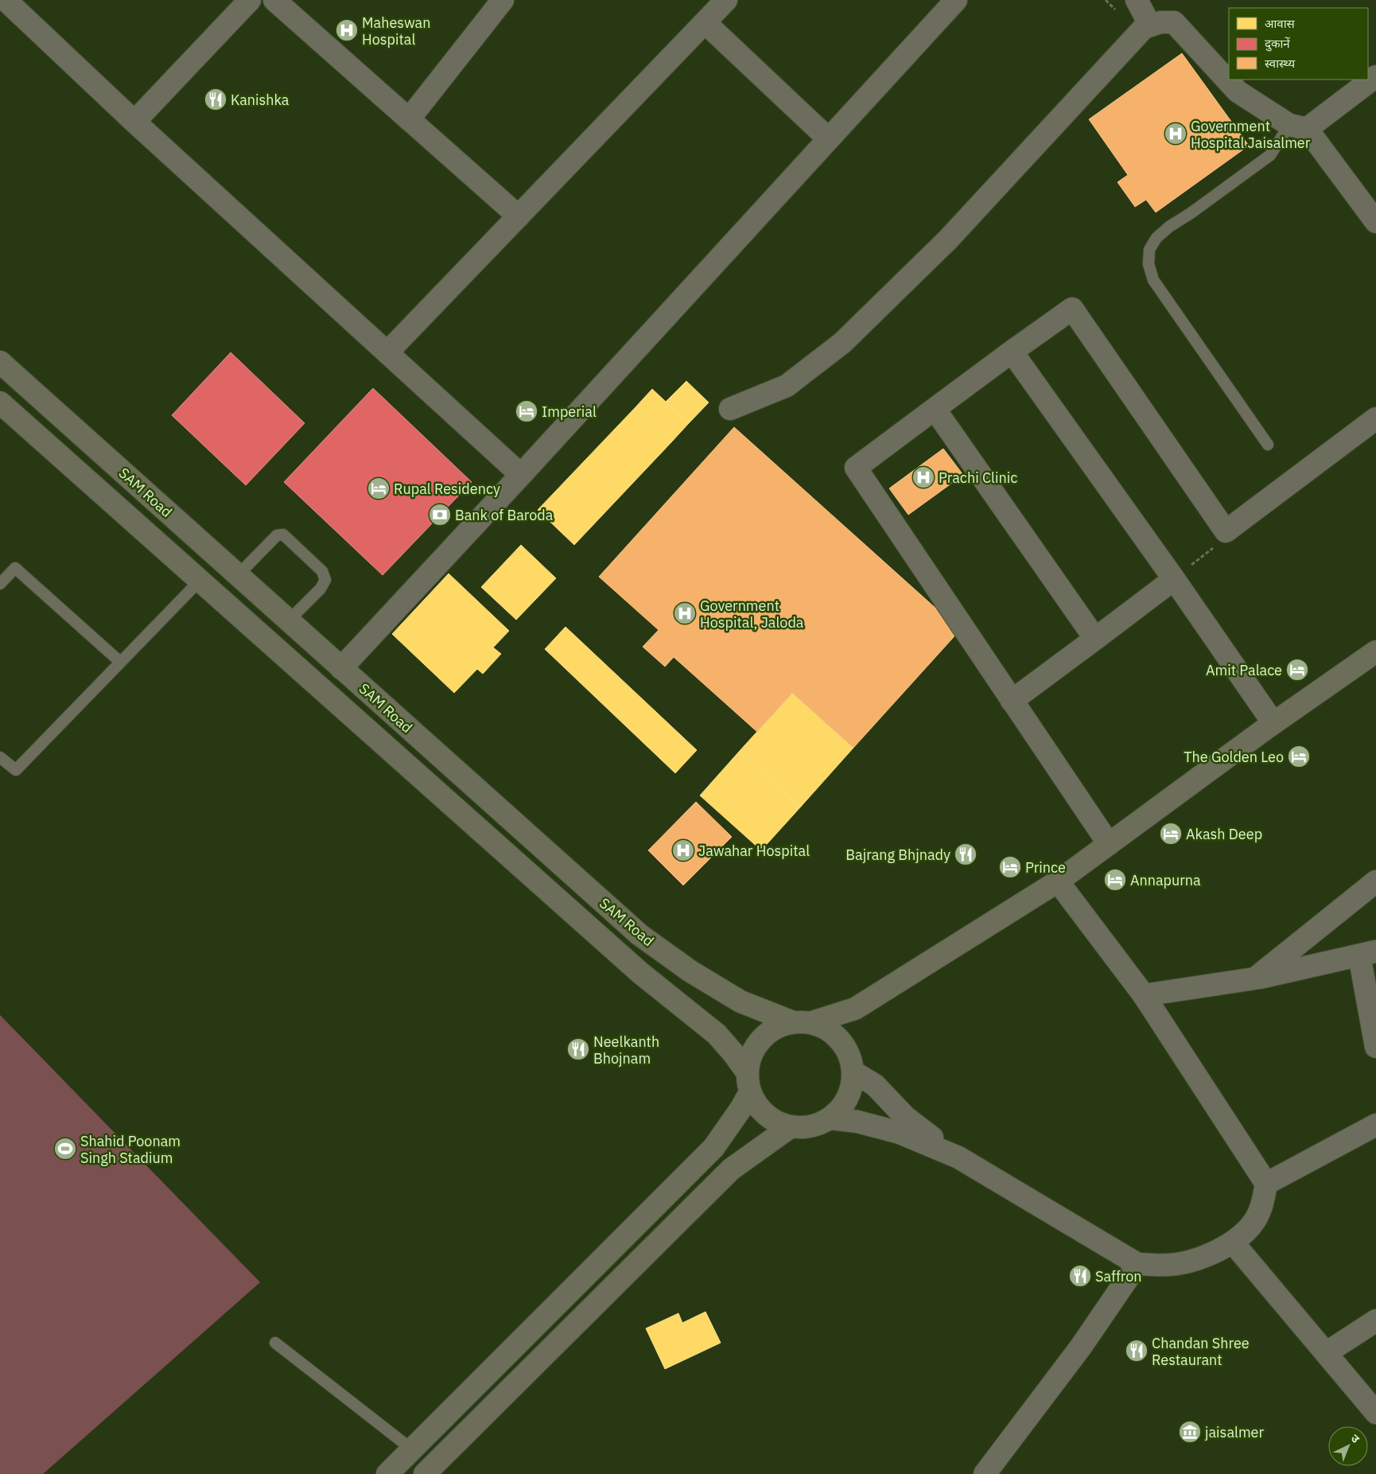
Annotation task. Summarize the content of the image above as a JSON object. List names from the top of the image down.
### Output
{
  "streets": {
    "main road": ["SAM Road"]
  },
  "places": {
    "hospital": [
      "Maheswan Hospital",
      "Government Hospital Jaisalmer",
      "Prachi Clinic",
      "Government Hospital, Jaloda",
      "Jawahar Hospital"
    ],
    "restaurant": [
      "Kanishka",
      "Bajrang Bhjnady",
      "Neelkanth Bhojnam",
      "Saffron",
      "Chandan Shree Restaurant"
    ],
    "hotel": [
      "Imperial",
      "Rupal Residency",
      "Amit Palace",
      "The Golden Leo",
      "Akash Deep",
      "Prince",
      "Annapurna"
    ],
    "bank": ["Bank of Baroda"],
    "sports": ["Shahid Poonam Singh Stadium"],
    "museum": ["jaisalmer"]
  },
  "legend": ["आवास", "दुकानें", "स्वास्थ्य"],
  "north": "top right"
}
